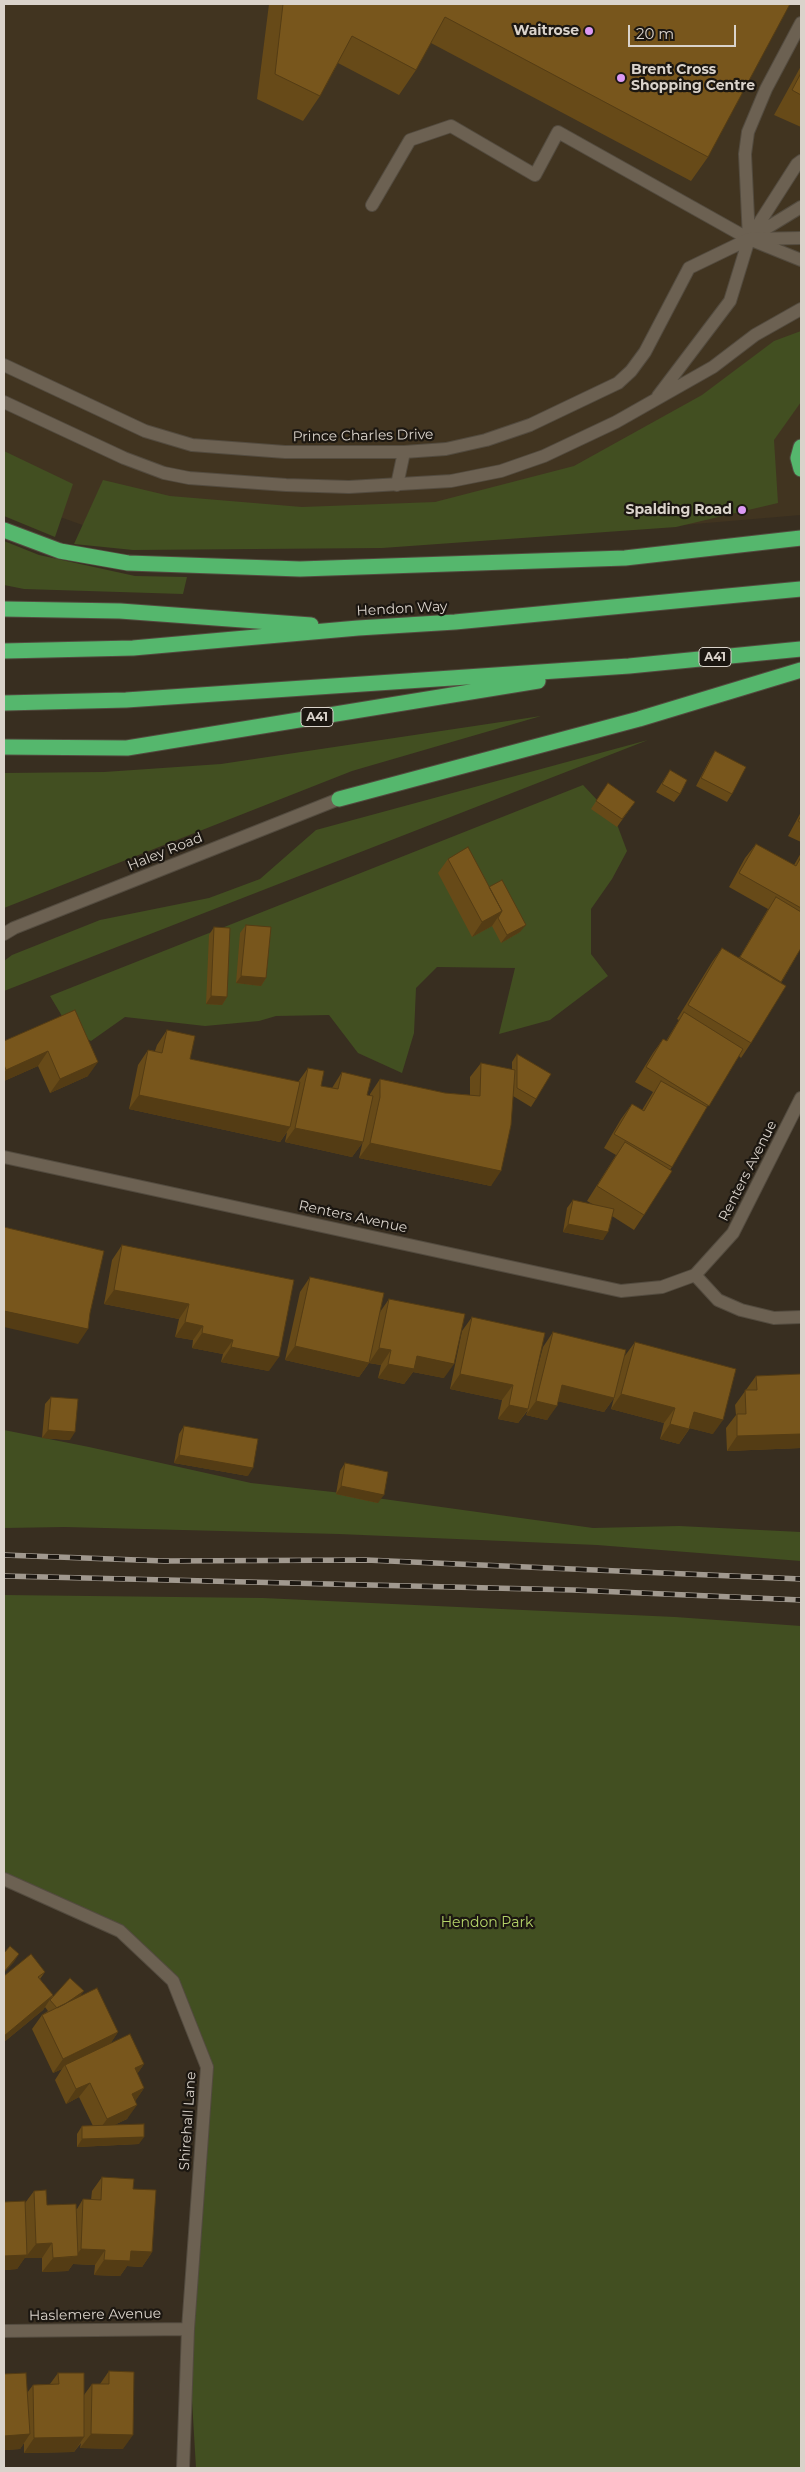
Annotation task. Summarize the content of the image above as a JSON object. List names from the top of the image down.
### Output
{
  "streets": {
    "highway": ["Hendon Way", "A41"],
    "street": [
      "Prince Charles Drive",
      "Haley Road",
      "Renters Avenue",
      "Shirehall Lane",
      "Haslemere Avenue"
    ]
  },
  "crossings": [
    ["Shirehall Lane", "Haslemere Avenue"]
  ],
  "parks": ["Hendon Park"],
  "places": ["Waitrose", "Brent Cross Shopping Centre", "Spalding Road"],
  "scale_bar": "20 m"
}
